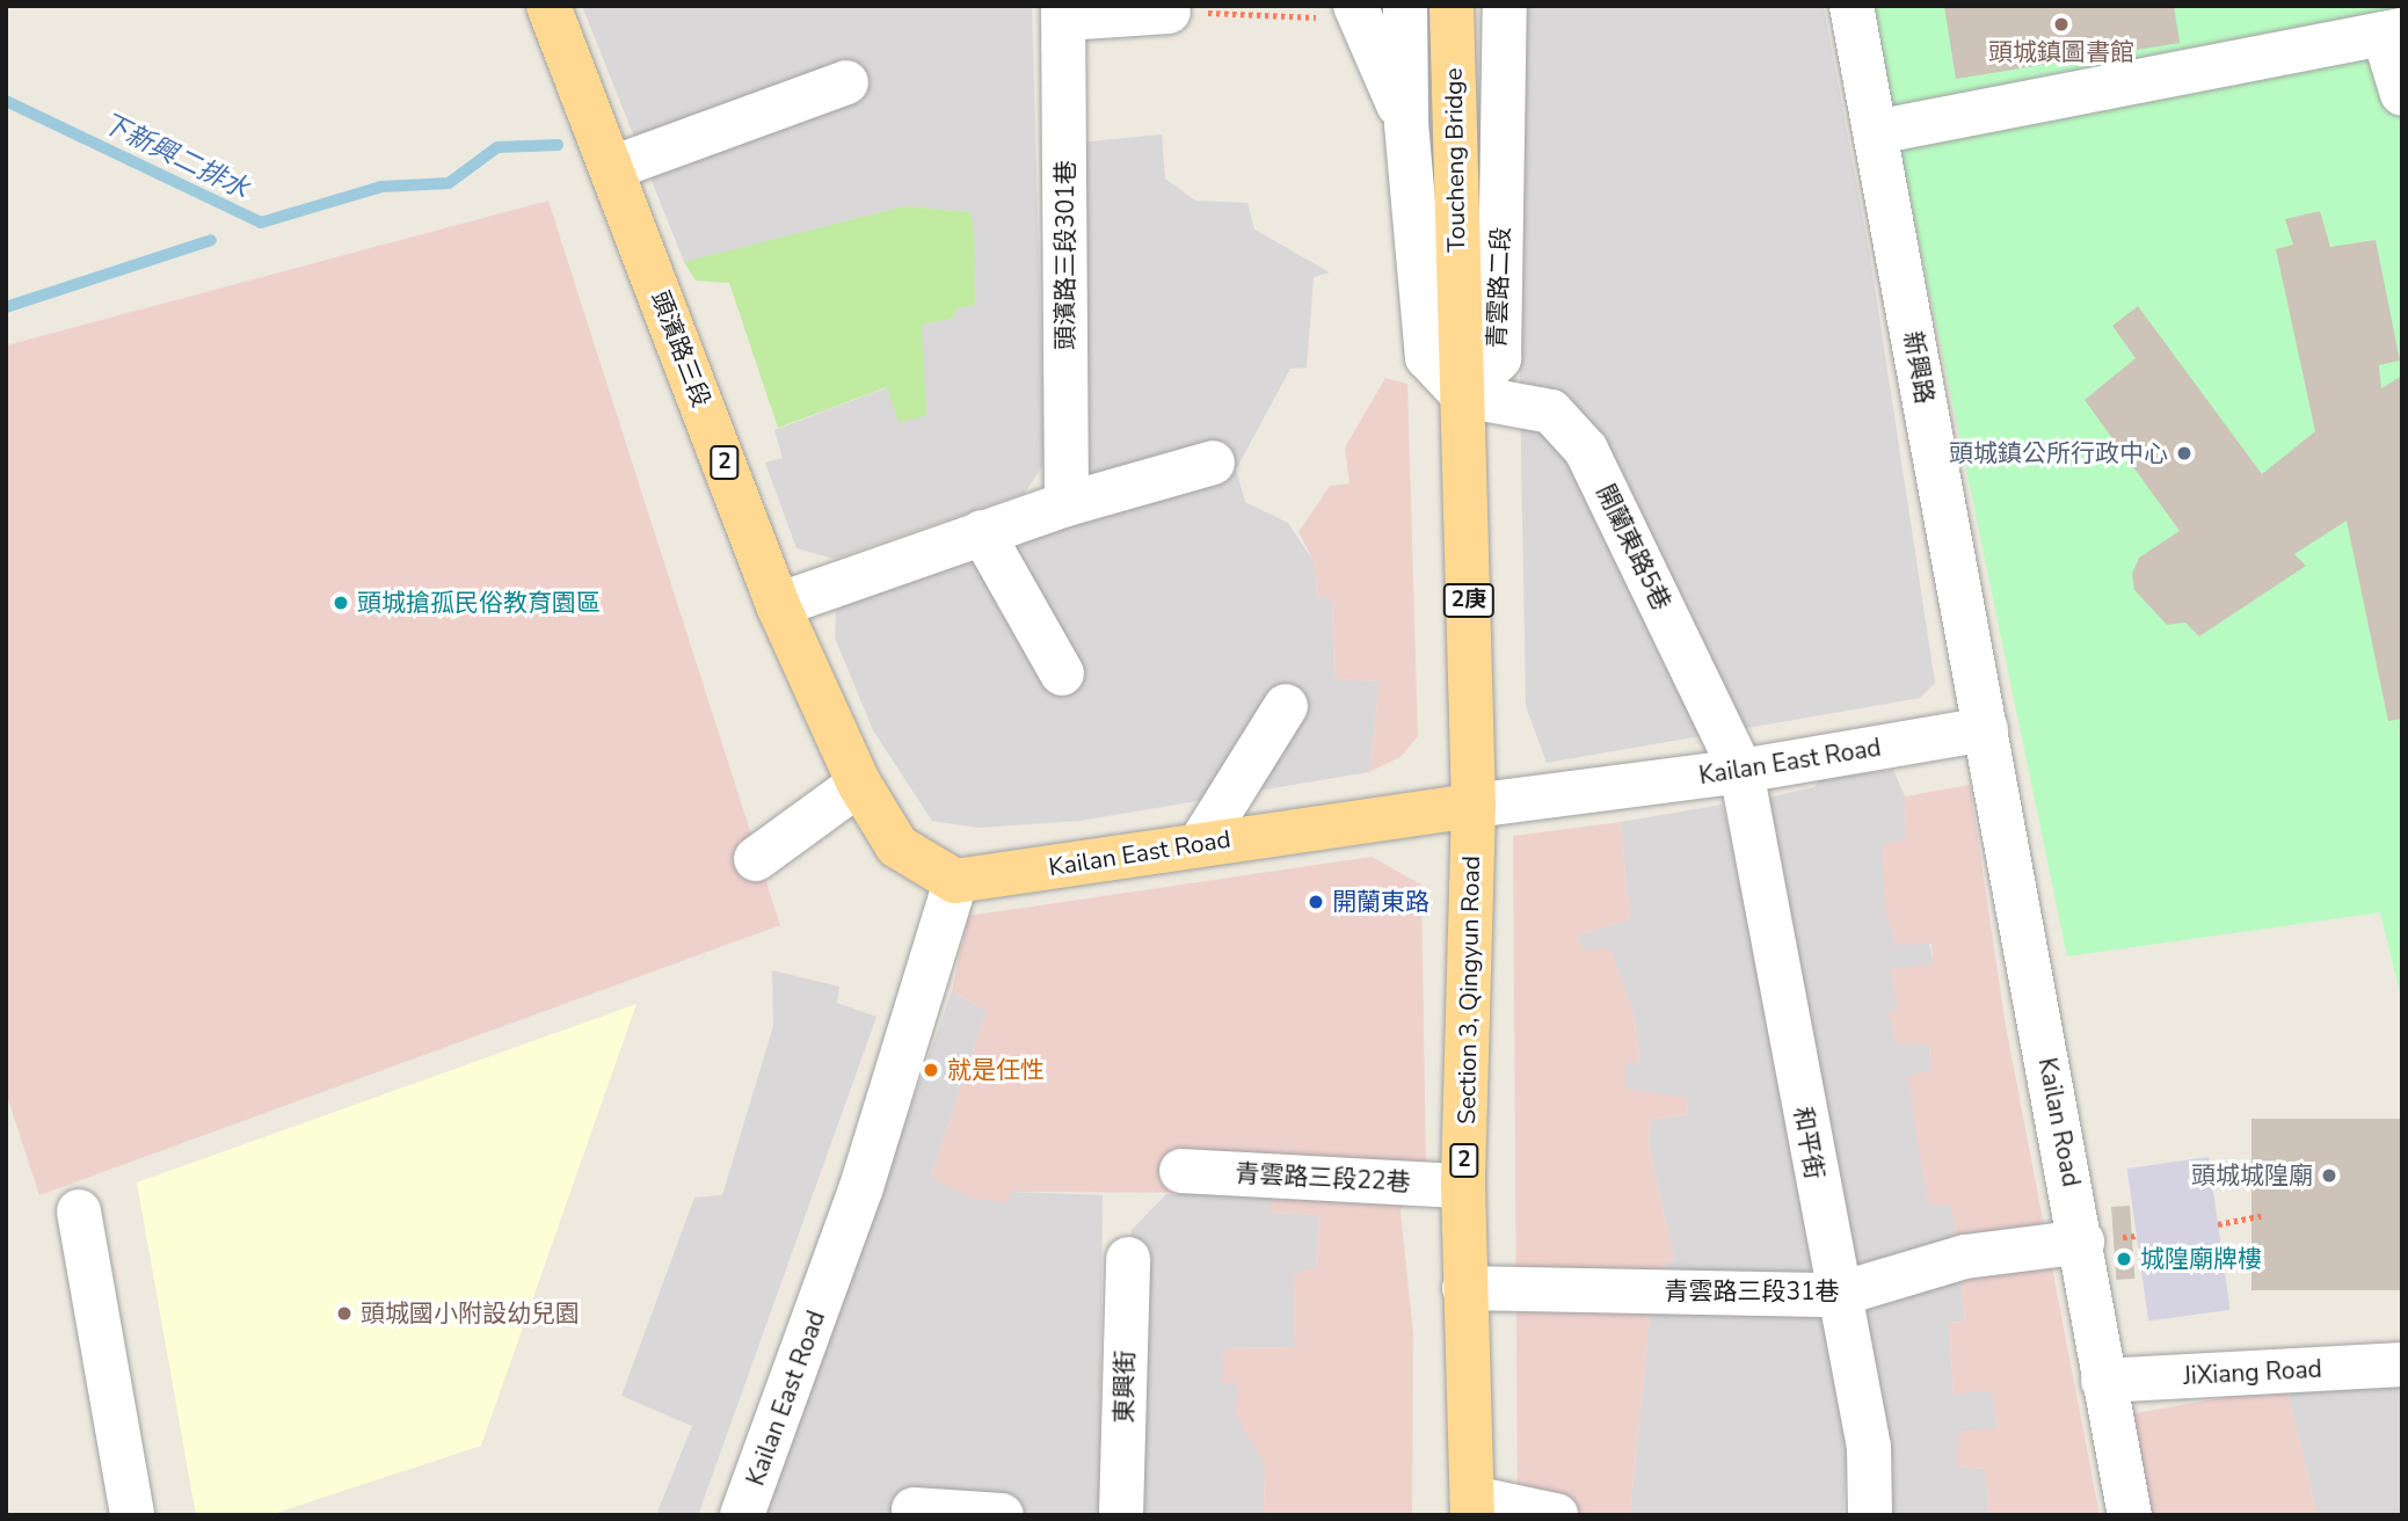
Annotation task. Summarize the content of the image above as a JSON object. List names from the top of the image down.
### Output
{
  "streets": {
    "main road": [
      "Toucheng Bridge",
      "頭濱路三段",
      "2",
      "2庚",
      "Kailan East Road",
      "Section 3, Qingyun Road"
    ],
    "street": [
      "頭濱路三段301巷",
      "青雲路二段",
      "新興路",
      "開蘭東路5巷",
      "Kailan Road",
      "和平街",
      "青雲路三段22巷",
      "青雲路三段31巷",
      "JiXiang Road",
      "東興街"
    ]
  },
  "crossings": [
    ["Toucheng Bridge", "青雲路二段"],
    ["Toucheng Bridge", "開蘭東路5巷"],
    ["Toucheng Bridge", "2庚"],
    ["青雲路二段", "開蘭東路5巷"],
    ["青雲路二段", "2庚"],
    ["頭濱路三段", "Kailan East Road"],
    ["新興路", "Kailan East Road"],
    ["新興路", "Kailan Road"],
    ["開蘭東路5巷", "2庚"],
    ["開蘭東路5巷", "Kailan East Road"],
    ["開蘭東路5巷", "和平街"],
    ["2庚", "Kailan East Road"],
    ["2庚", "Section 3, Qingyun Road"],
    ["Kailan East Road", "Section 3, Qingyun Road"],
    ["Kailan East Road", "Kailan Road"],
    ["Kailan East Road", "和平街"],
    ["Section 3, Qingyun Road", "青雲路三段22巷"],
    ["Section 3, Qingyun Road", "青雲路三段31巷"],
    ["Kailan Road", "青雲路三段31巷"],
    ["Kailan Road", "JiXiang Road"],
    ["和平街", "青雲路三段31巷"]
  ],
  "water": ["下新興二排水"],
  "places": [
    "頭城鎮圖書館",
    "頭城鎮公所行政中心",
    "頭城搶孤民俗教育園區",
    "開蘭東路",
    "就是任性",
    "頭城城隍廟",
    "城隍廟牌樓",
    "頭城國小附設幼兒園"
  ]
}
